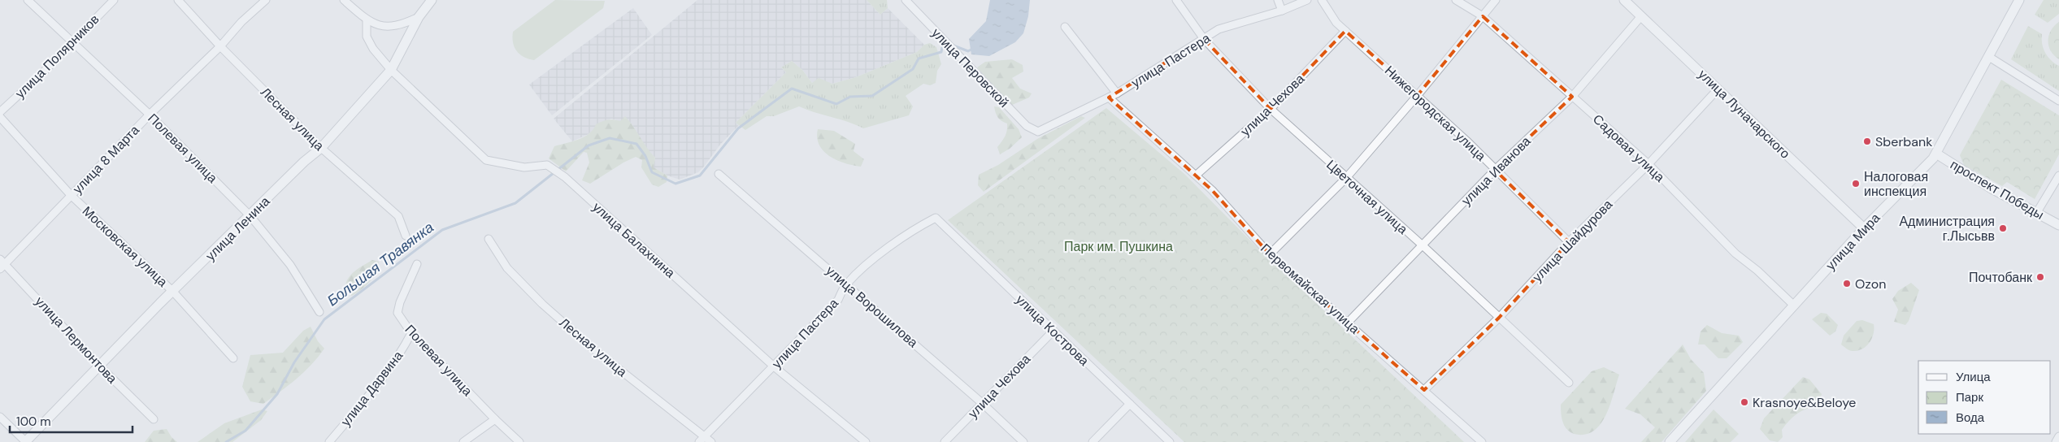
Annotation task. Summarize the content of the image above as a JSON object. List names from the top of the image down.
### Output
{
  "streets": {
    "street": [
      "улица Полярников",
      "улица Пастера",
      "улица Перовской",
      "улица Чехова",
      "Нижегородская улица",
      "улица Луначарского",
      "Лесная улица",
      "Полевая улица",
      "Садовая улица",
      "улица 8 Марта",
      "улица Иванова",
      "проспект Победы",
      "Цветочная улица",
      "улица Ленина",
      "улица Балахнина",
      "улица Шайдурова",
      "улица Мира",
      "Московская улица",
      "Первомайская улица",
      "улица Ворошилова",
      "улица Кострова",
      "улица Лермонтова",
      "улица Дарвина"
    ]
  },
  "crossings": [
    ["улица Полярников", "Полевая улица"],
    ["улица Пастера", "улица Перовской"],
    ["улица Пастера", "Лесная улица"],
    ["улица Пастера", "Цветочная улица"],
    ["улица Пастера", "улица Балахнина"],
    ["улица Пастера", "Первомайская улица"],
    ["улица Пастера", "улица Ворошилова"],
    ["улица Пастера", "улица Кострова"],
    ["улица Чехова", "Нижегородская улица"],
    ["улица Чехова", "Цветочная улица"],
    ["улица Чехова", "Первомайская улица"],
    ["улица Чехова", "улица Ворошилова"],
    ["улица Чехова", "улица Кострова"],
    ["Нижегородская улица", "улица Иванова"],
    ["Нижегородская улица", "улица Шайдурова"],
    ["улица Луначарского", "улица Иванова"],
    ["улица Луначарского", "улица Шайдурова"],
    ["улица Луначарского", "улица Мира"],
    ["Лесная улица", "улица 8 Марта"],
    ["Лесная улица", "улица Ленина"],
    ["Полевая улица", "улица 8 Марта"],
    ["Полевая улица", "улица Ленина"],
    ["Полевая улица", "улица Дарвина"],
    ["Садовая улица", "улица Иванова"],
    ["Садовая улица", "улица Шайдурова"],
    ["Садовая улица", "улица Мира"],
    ["улица 8 Марта", "Московская улица"],
    ["улица 8 Марта", "улица Лермонтова"],
    ["улица Иванова", "Цветочная улица"],
    ["улица Иванова", "Первомайская улица"],
    ["проспект Победы", "улица Мира"],
    ["Цветочная улица", "улица Шайдурова"],
    ["улица Ленина", "улица Балахнина"],
    ["улица Ленина", "Московская улица"],
    ["улица Ленина", "улица Лермонтова"],
    ["улица Шайдурова", "Первомайская улица"]
  ],
  "water": ["Большая Травянка"],
  "parks": ["Парк им. Пушкина"],
  "places": [
    "Sberbank",
    "Налоговая инспекция",
    "Администрация г.Лысьвв",
    "Почтобанк",
    "Ozon",
    "Krasnoye&Beloye"
  ],
  "legend": ["Улица", "Парк", "Вода"],
  "scale_bar": "100 m"
}
